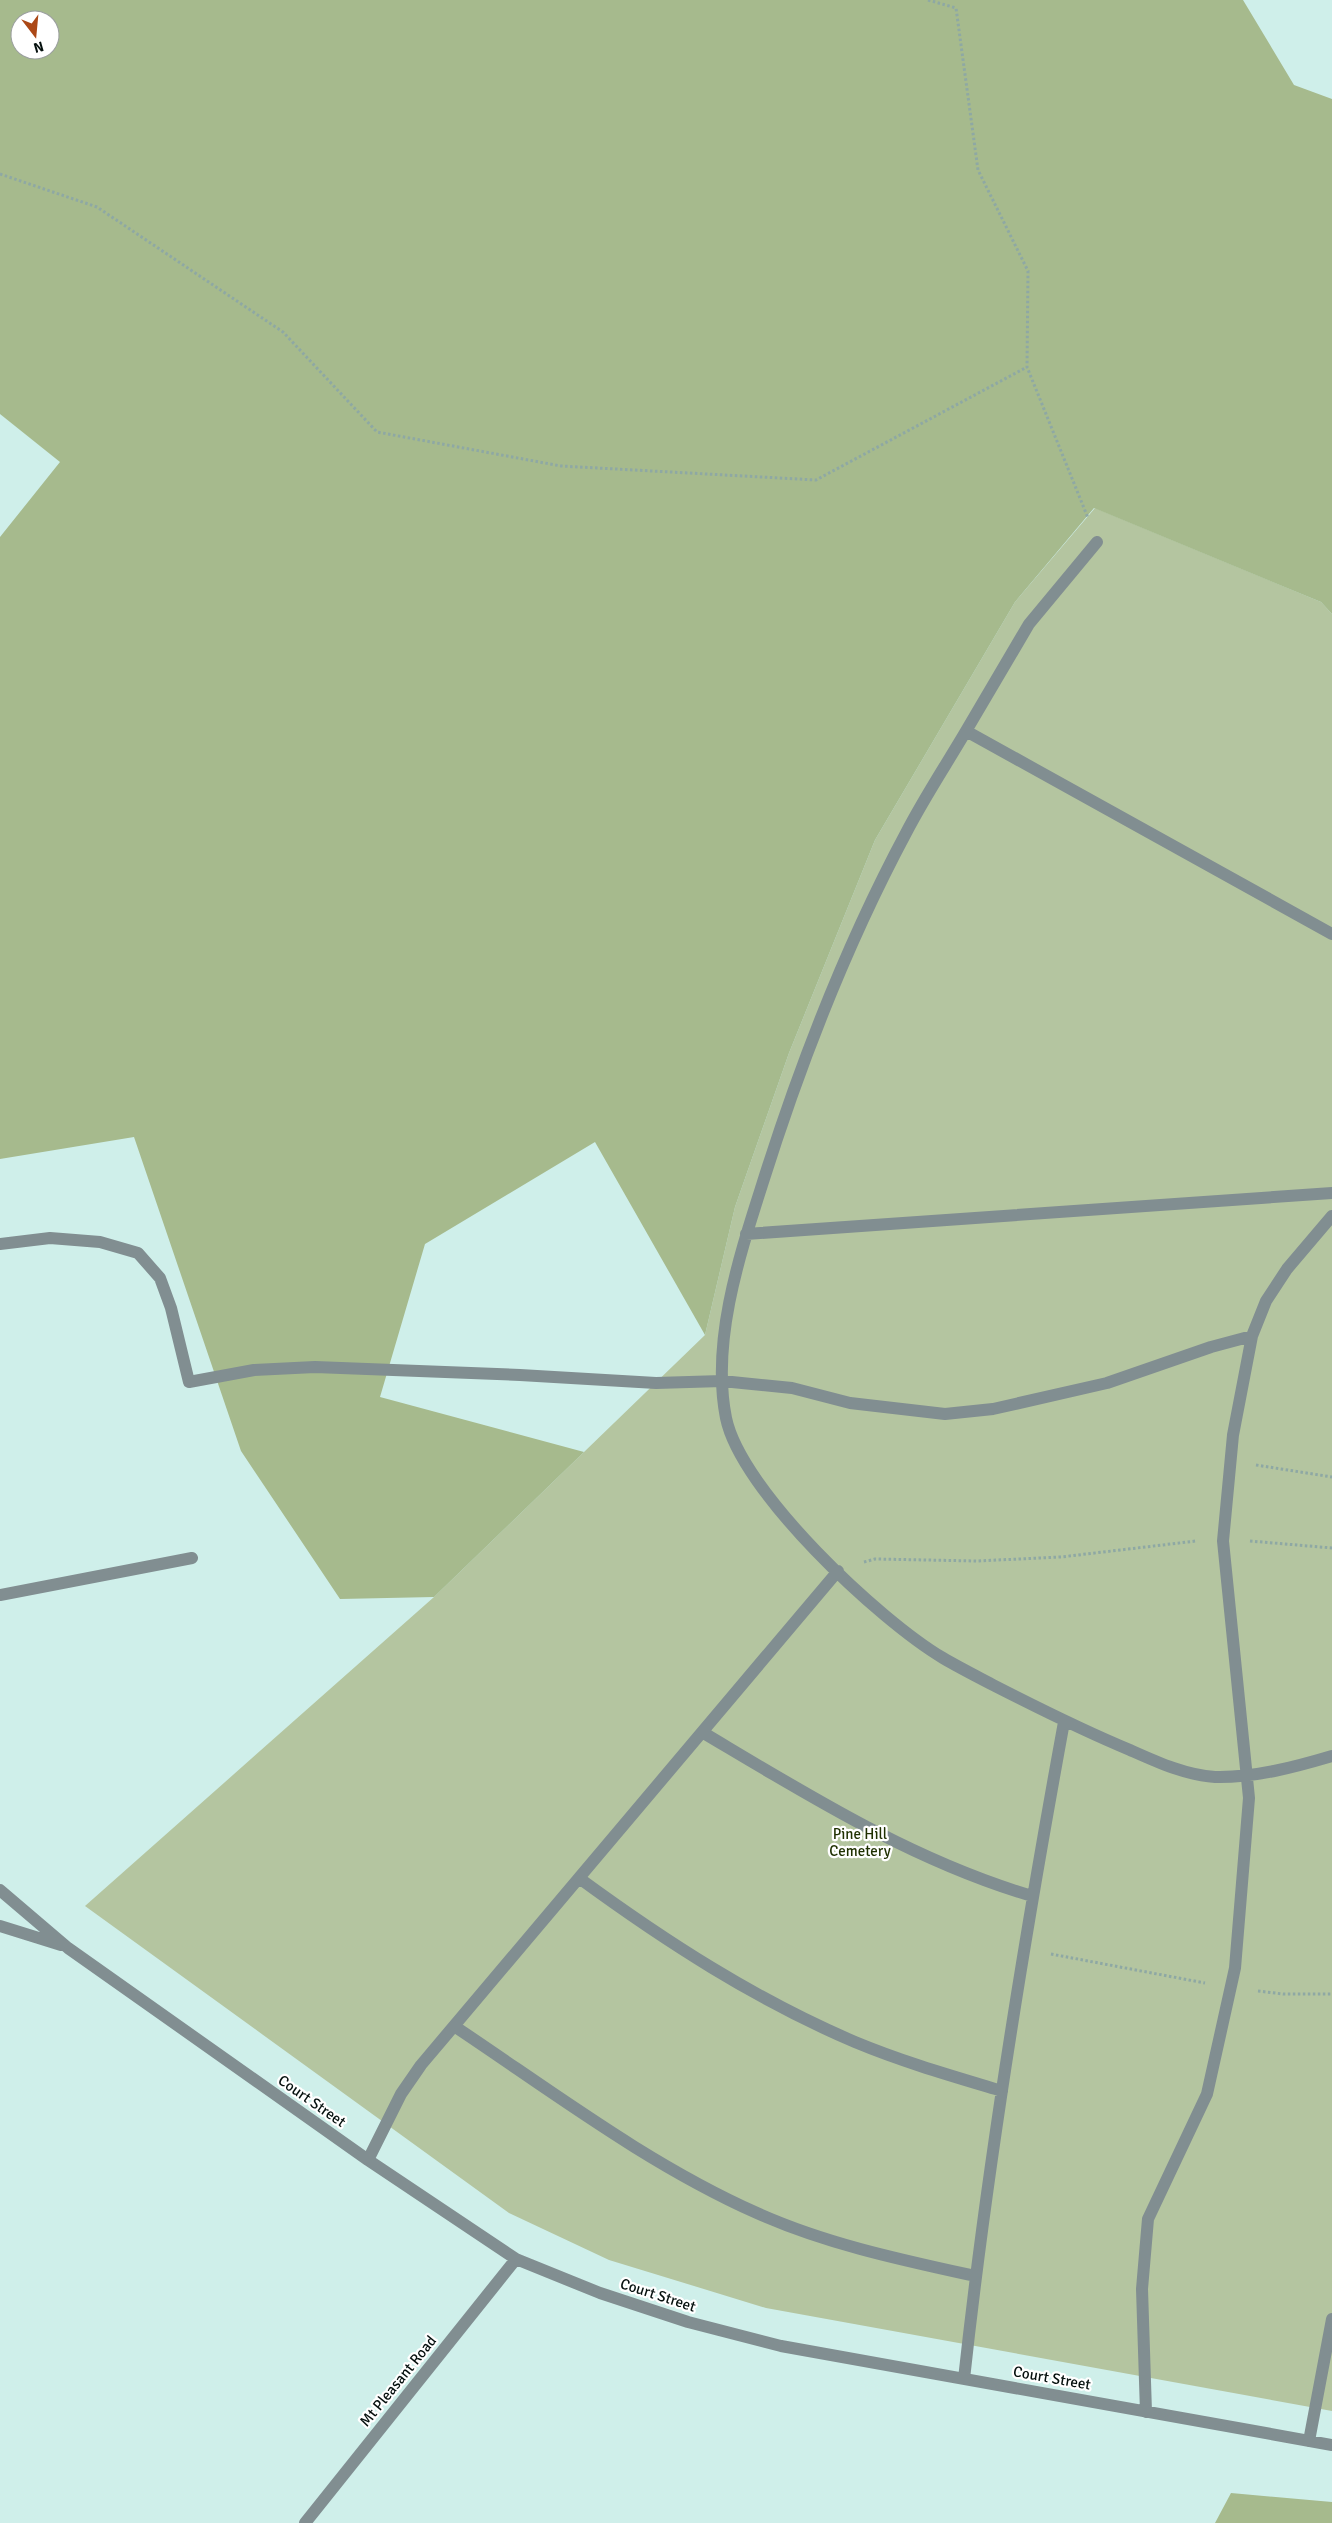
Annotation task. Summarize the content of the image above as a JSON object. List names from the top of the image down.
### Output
{
  "streets": {
    "street": ["Court Street", "Mt Pleasant Road"]
  },
  "crossings": [
    ["Court Street", "Mt Pleasant Road"]
  ],
  "parks": ["Pine Hill Cemetery"],
  "north": "bottom"
}
